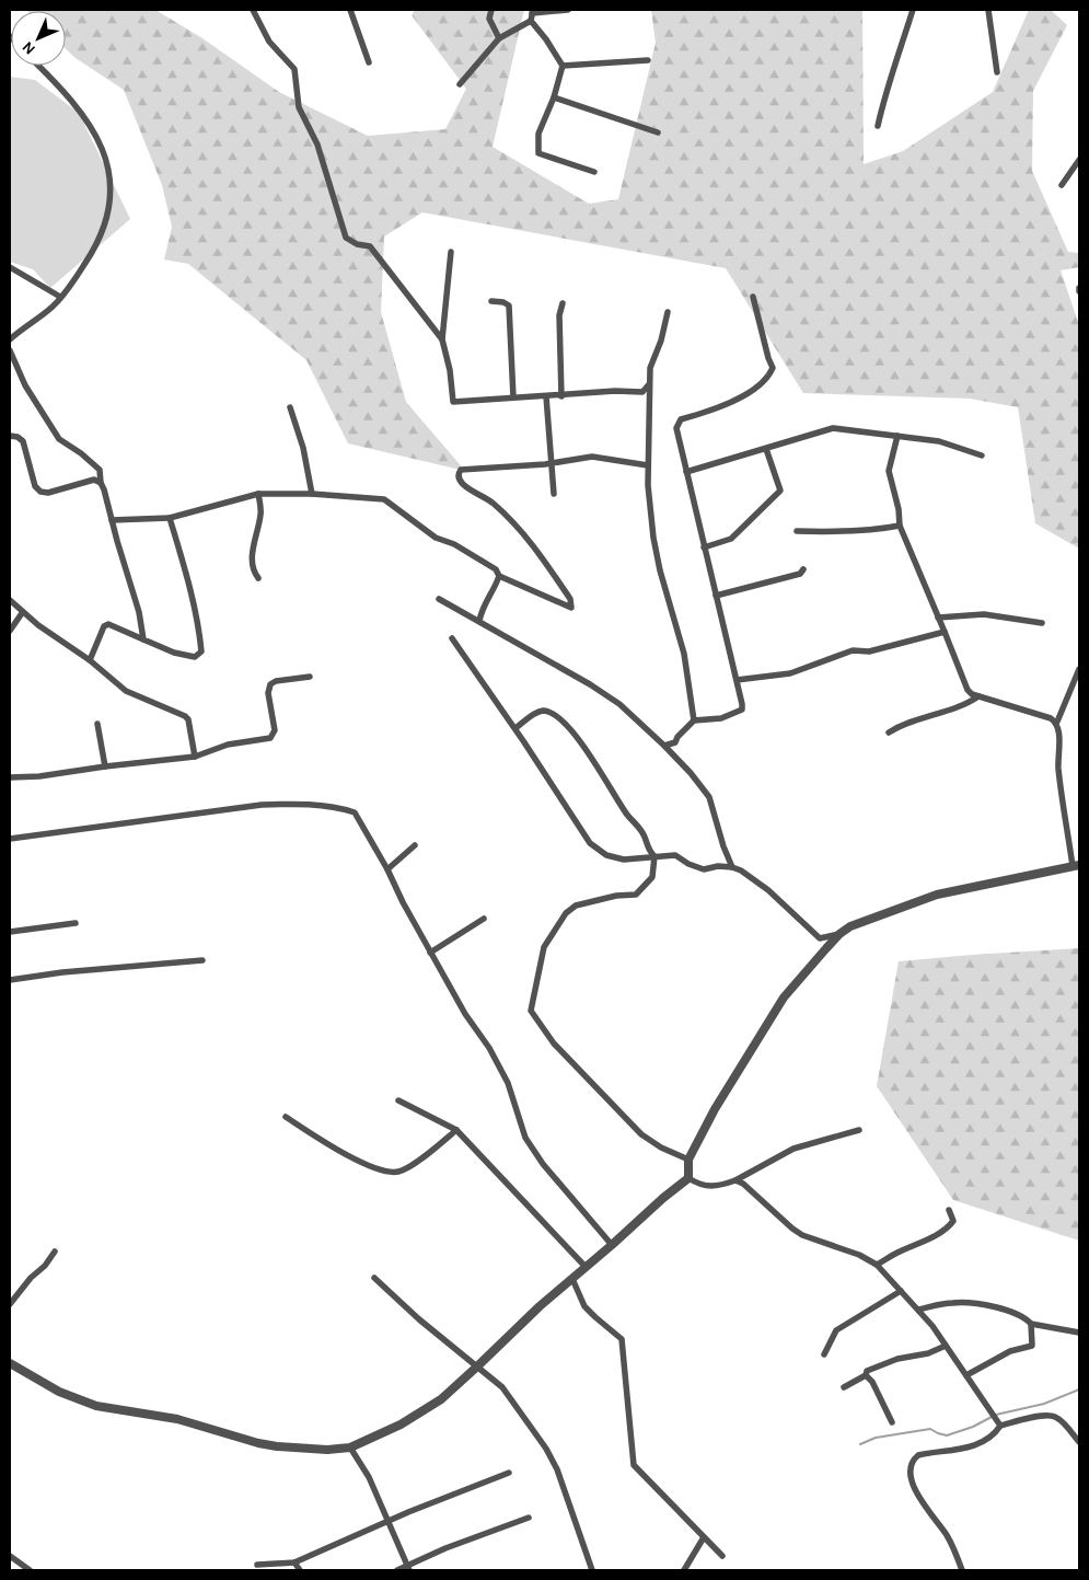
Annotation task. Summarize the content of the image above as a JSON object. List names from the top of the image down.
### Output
{
  "north": "bottom left"
}
